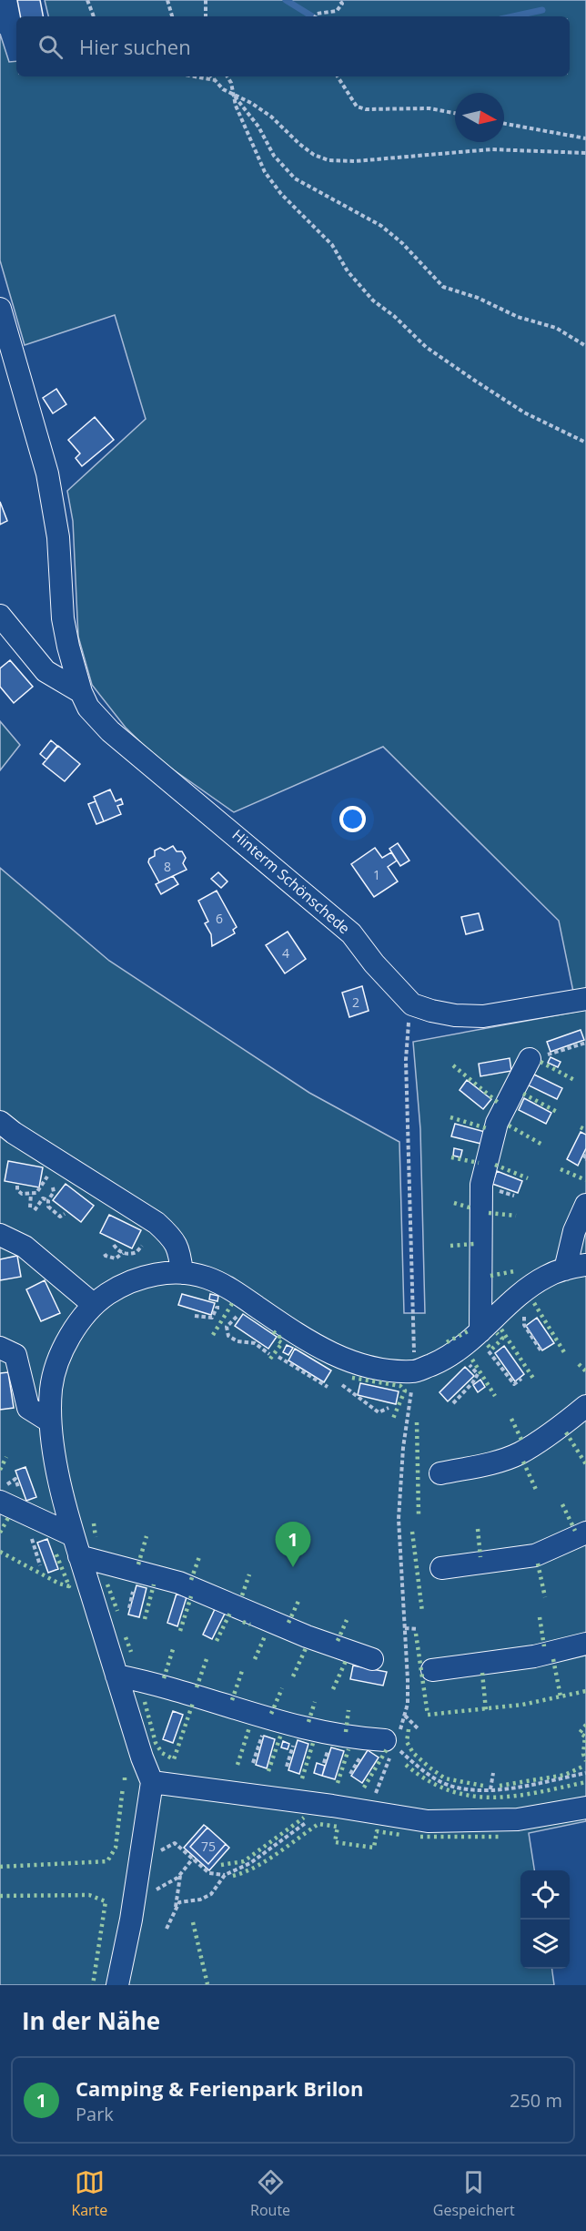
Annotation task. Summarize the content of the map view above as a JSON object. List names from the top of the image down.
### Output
{
  "streets": {
    "street": ["Hinterm Schönschede"]
  },
  "house_numbers": [
    "8",
    "1",
    "6",
    "4",
    "2",
    "75"
  ],
  "north": "right",
  "page": {
    "search": "Hier suchen",
    "pins": "1",
    "heading": "In der Nähe",
    "list": [
      {
        "mark": "1",
        "name": "Camping & Ferienpark Brilon",
        "note": "Park",
        "value": "250 m"
      }
    ],
    "nav": ["Karte", "Route", "Gespeichert"]
  }
}
